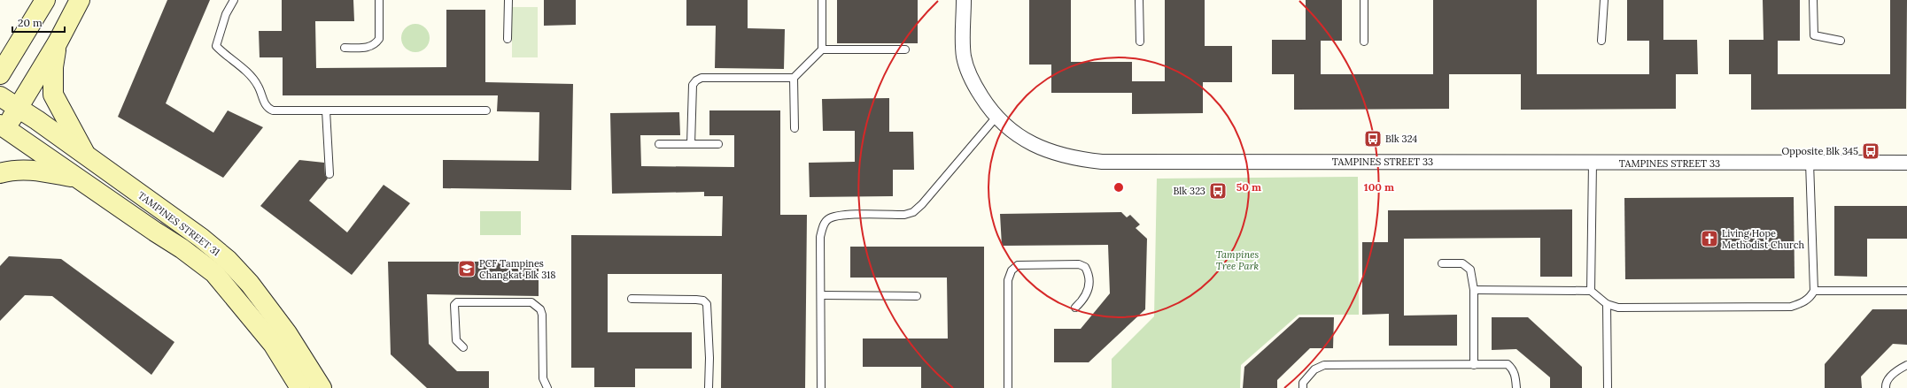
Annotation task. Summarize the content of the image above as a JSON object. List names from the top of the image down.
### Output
{
  "streets": {
    "main road": ["TAMPINES STREET 31"],
    "street": ["TAMPINES STREET 33"]
  },
  "parks": ["Tampines Tree Park"],
  "places": {
    "bus stop": ["Blk 324", "Opposite Blk 345", "Blk 323"],
    "church": ["Living Hope Methodist Church"],
    "school or university": ["PCF Tampines Changkat Blk 318"]
  },
  "scale_bar": "20 m",
  "rings": ["50 m", "100 m"]
}
